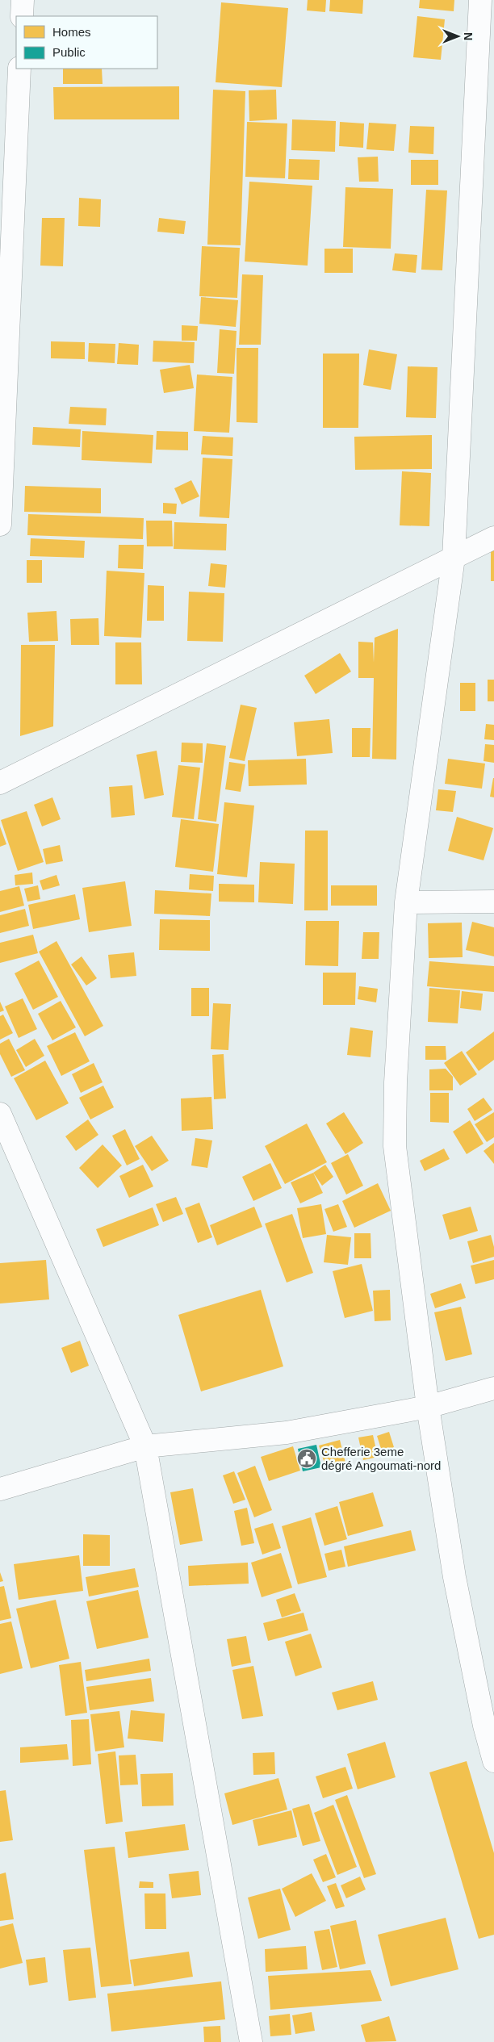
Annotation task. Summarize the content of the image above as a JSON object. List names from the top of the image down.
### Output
{
  "places": {
    "public building": ["Chefferie 3eme dégré Angoumati-nord"]
  },
  "legend": ["Homes", "Public"],
  "north": "right"
}
